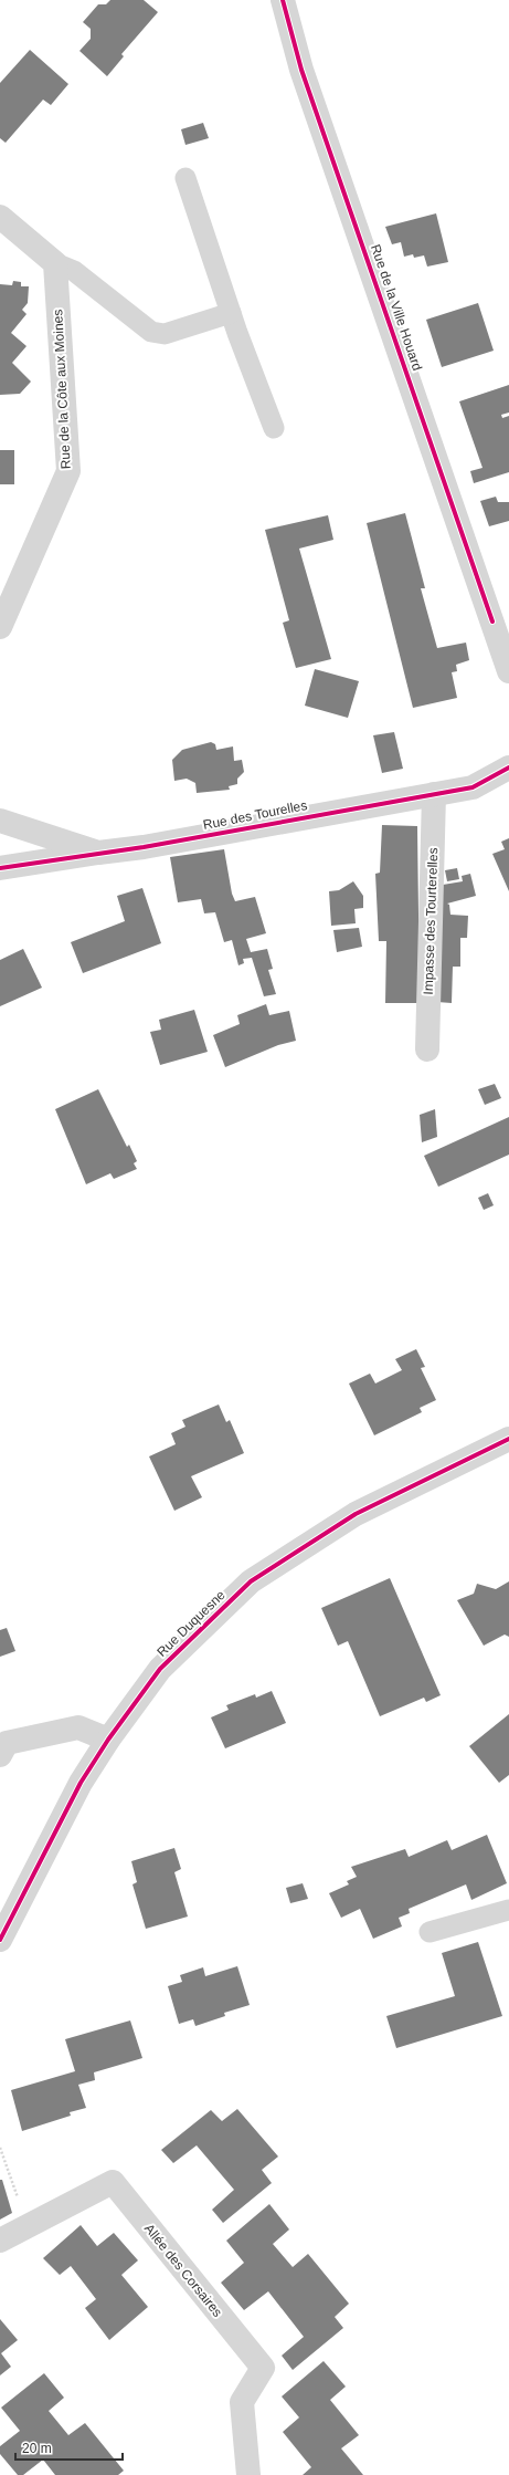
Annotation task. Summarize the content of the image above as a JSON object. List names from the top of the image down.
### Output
{
  "streets": {
    "street": [
      "Rue de la Ville Houard",
      "Rue de la Côte aux Moines",
      "Rue des Tourelles",
      "Impasse des Tourterelles",
      "Rue Duquesne",
      "Allée des Corsaires"
    ]
  },
  "crossings": [
    ["Rue des Tourelles", "Impasse des Tourterelles"]
  ],
  "scale_bar": "20 m"
}
